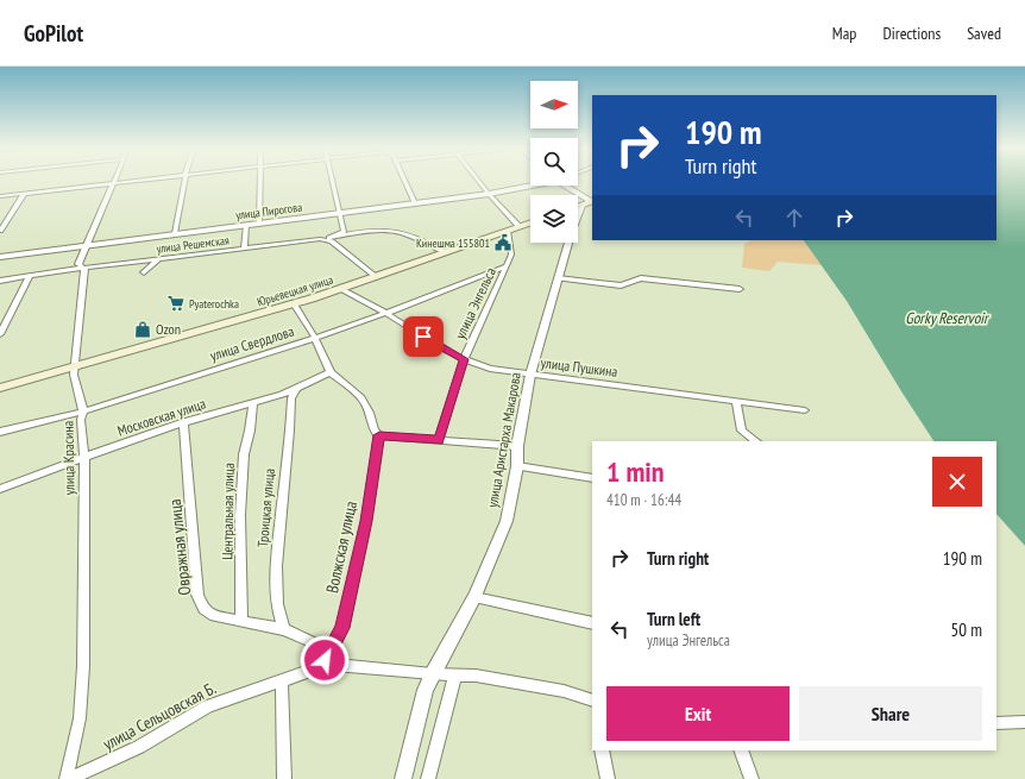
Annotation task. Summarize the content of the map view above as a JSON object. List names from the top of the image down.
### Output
{
  "streets": {
    "main road": ["Юрьевецкая улица"],
    "street": [
      "улица Пирогова",
      "улица Решемская",
      "улица Энгельса",
      "улица Свердлова",
      "улица Пушкина",
      "Московская улица",
      "улица Аристарха Макарова",
      "улица Красина",
      "Троицкая улица",
      "Центральная улица",
      "Овражная улица",
      "Волжская улица",
      "улица Сельцовская Б."
    ]
  },
  "crossings": [
    ["улица Пирогова", "улица Красина"],
    ["улица Решемская", "Юрьевецкая улица"],
    ["улица Решемская", "улица Красина"],
    ["Юрьевецкая улица", "улица Энгельса"],
    ["Юрьевецкая улица", "улица Пушкина"],
    ["Юрьевецкая улица", "улица Красина"],
    ["улица Энгельса", "улица Свердлова"],
    ["улица Энгельса", "улица Пушкина"],
    ["улица Свердлова", "улица Пушкина"],
    ["улица Свердлова", "улица Красина"],
    ["улица Пушкина", "улица Аристарха Макарова"],
    ["Московская улица", "улица Красина"],
    ["Московская улица", "Троицкая улица"],
    ["Московская улица", "Центральная улица"],
    ["Московская улица", "Овражная улица"],
    ["улица Аристарха Макарова", "улица Сельцовская Б."],
    ["улица Красина", "улица Сельцовская Б."],
    ["Троицкая улица", "Овражная улица"],
    ["Центральная улица", "Овражная улица"],
    ["Овражная улица", "Волжская улица"],
    ["Овражная улица", "улица Сельцовская Б."],
    ["Волжская улица", "улица Сельцовская Б."]
  ],
  "water": ["Gorky Reservoir"],
  "places": {
    "public building": ["Кинешма 155801"],
    "supermarket": ["Pyaterochka"],
    "shop": ["Ozon"]
  },
  "north": "right",
  "page": {
    "header": "GoPilot",
    "nav": ["Map", "Directions", "Saved"],
    "turn": ["190 m", "Turn right"],
    "heading": ["1 min", "410 m · 16:44"],
    "list": [
      {
        "name": "Turn right",
        "value": "190 m"
      },
      {
        "name": "Turn left",
        "note": "улица Энгельса",
        "value": "50 m"
      }
    ],
    "buttons": ["Exit", "Share"]
  }
}
